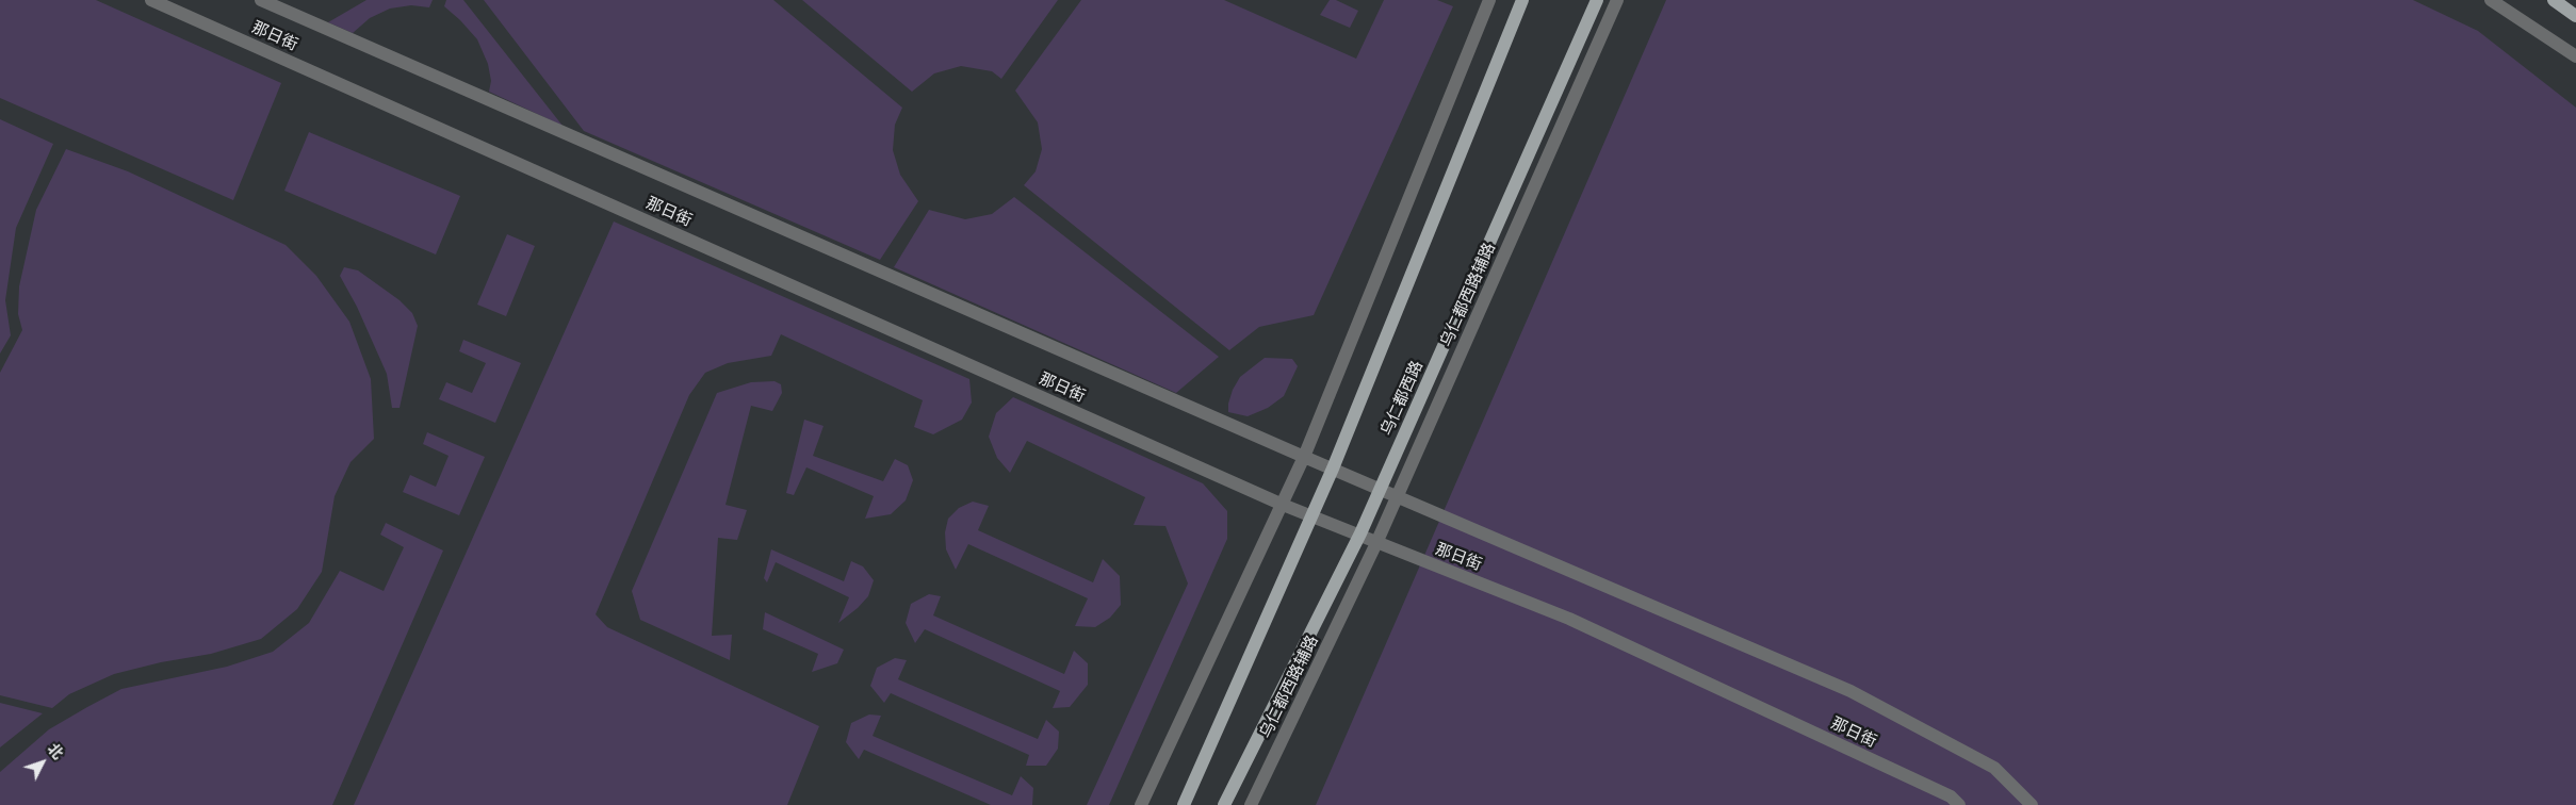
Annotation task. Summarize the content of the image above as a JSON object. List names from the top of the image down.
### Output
{
  "streets": {
    "main road": ["乌仁都西路"],
    "street": ["那日街", "乌仁都西路辅路"]
  },
  "crossings": [
    ["那日街", "乌仁都西路辅路"],
    ["那日街", "乌仁都西路"]
  ],
  "north": "top right"
}
